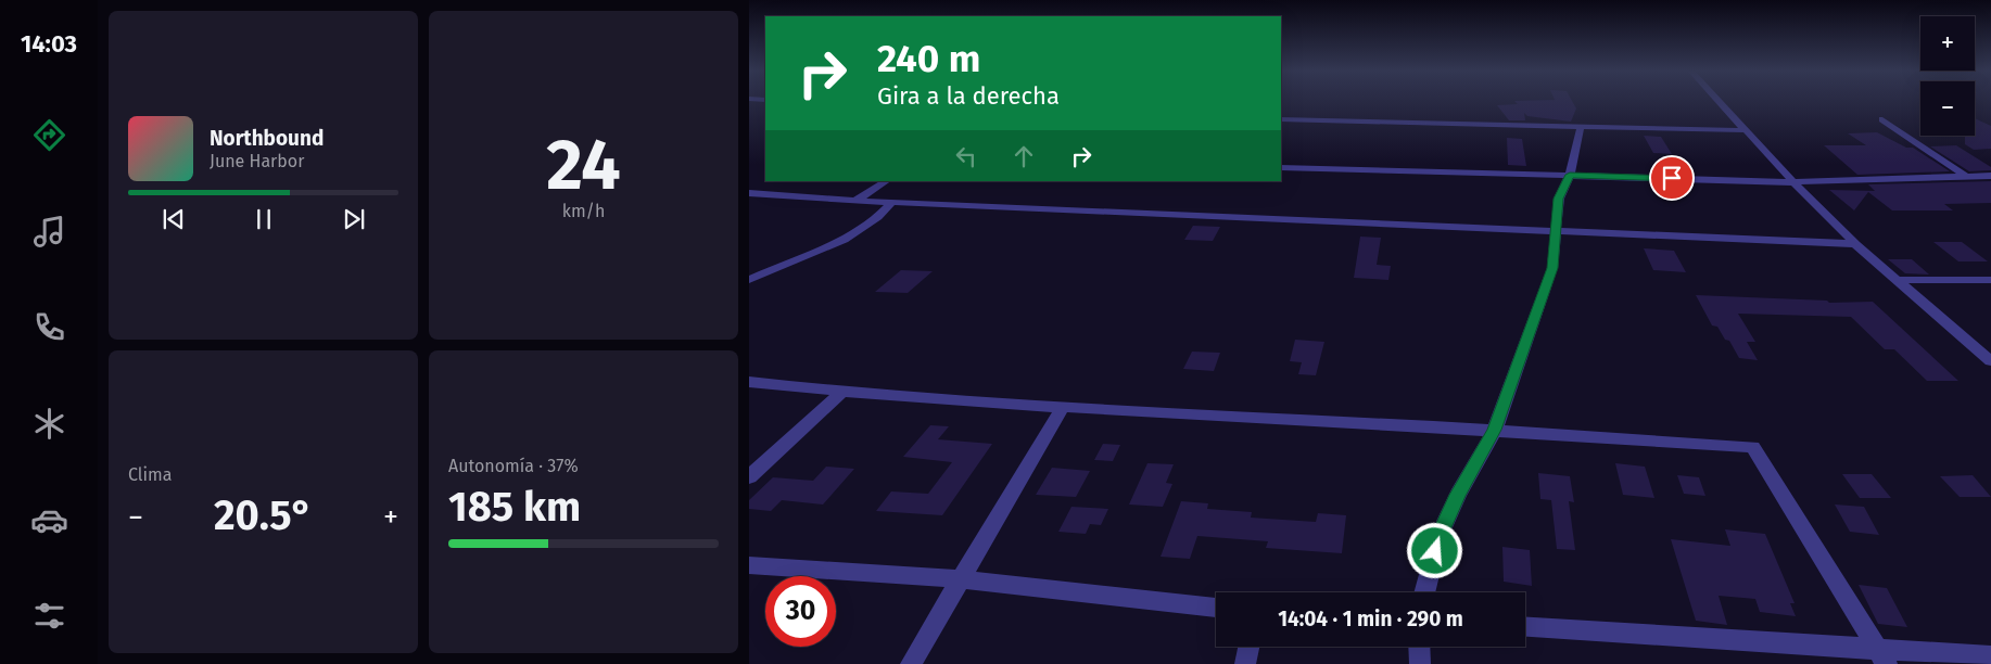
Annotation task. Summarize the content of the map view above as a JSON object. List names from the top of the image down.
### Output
{
  "page": {
    "tabs": "14:03",
    "tile": [
      ["24", "km/h"],
      "Clima",
      ["Autonomía · 37%", "185 km"]
    ],
    "map_buttons": ["+", "−"],
    "turn": ["240 m", "Gira a la derecha"],
    "song": ["Northbound", "June Harbor"],
    "heat": ["−", "20.5°", "+"],
    "limit": "30",
    "trip": "14:04 · 1 min · 290 m"
  }
}
